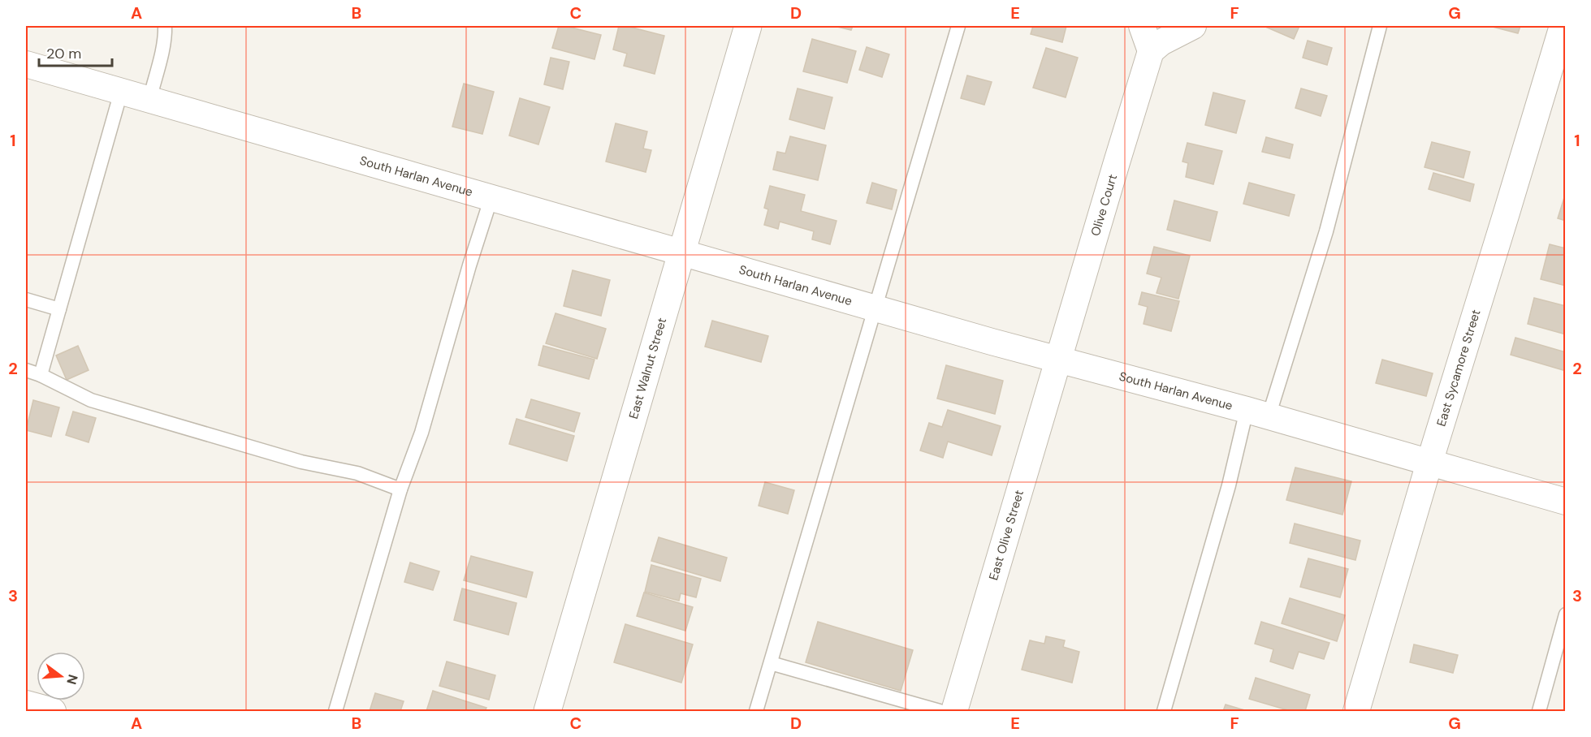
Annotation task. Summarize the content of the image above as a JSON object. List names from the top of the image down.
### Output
{
  "streets": {
    "street": [
      "South Harlan Avenue",
      "Olive Court",
      "East Walnut Street",
      "East Sycamore Street",
      "East Olive Street"
    ]
  },
  "crossings": [
    ["South Harlan Avenue", "Olive Court"],
    ["South Harlan Avenue", "East Walnut Street"],
    ["South Harlan Avenue", "East Sycamore Street"],
    ["South Harlan Avenue", "East Olive Street"],
    ["Olive Court", "East Olive Street"]
  ],
  "scale_bar": "20 m",
  "north": "right",
  "grid": {
    "columns": [
      "A",
      "B",
      "C",
      "D",
      "E",
      "F",
      "G"
    ],
    "rows": ["1", "2", "3"]
  }
}
